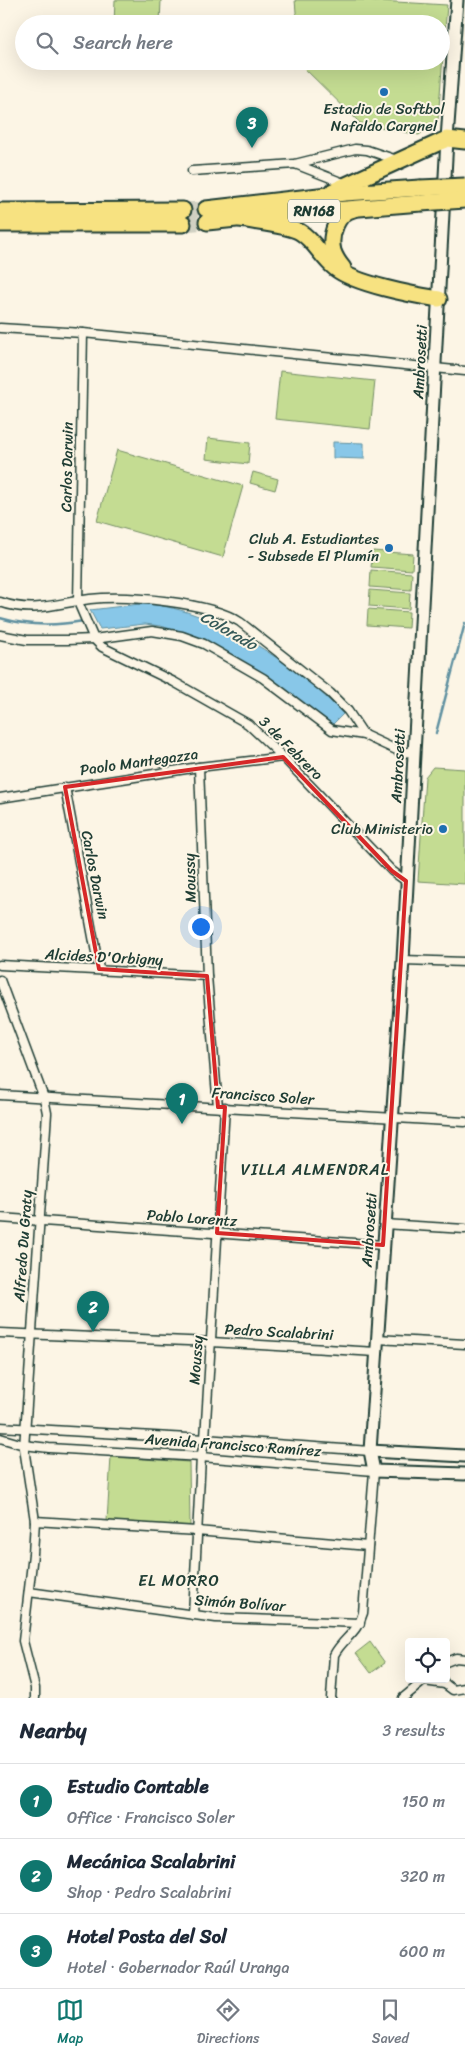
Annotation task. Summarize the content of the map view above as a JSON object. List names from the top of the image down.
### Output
{
  "streets": {
    "highway": ["RN168"],
    "street": [
      "Ambrosetti",
      "Carlos Darwin",
      "3 de Febrero",
      "Paolo Mantegazza",
      "Moussy",
      "Alcides D'Orbigny",
      "Francisco Soler",
      "Pablo Lorentz",
      "Alfredo Du Graty",
      "Pedro Scalabrini",
      "Avenida Francisco Ramírez",
      "Simón Bolívar"
    ]
  },
  "crossings": [
    ["Ambrosetti", "3 de Febrero"],
    ["Ambrosetti", "Francisco Soler"],
    ["Ambrosetti", "Pablo Lorentz"],
    ["Ambrosetti", "Pedro Scalabrini"],
    ["Ambrosetti", "Avenida Francisco Ramírez"],
    ["Ambrosetti", "Simón Bolívar"],
    ["Carlos Darwin", "Paolo Mantegazza"],
    ["Carlos Darwin", "Alcides D'Orbigny"],
    ["3 de Febrero", "Paolo Mantegazza"],
    ["Paolo Mantegazza", "Moussy"],
    ["Moussy", "Alcides D'Orbigny"],
    ["Moussy", "Francisco Soler"],
    ["Moussy", "Pablo Lorentz"],
    ["Moussy", "Pedro Scalabrini"],
    ["Moussy", "Avenida Francisco Ramírez"],
    ["Moussy", "Simón Bolívar"],
    ["Francisco Soler", "Alfredo Du Graty"],
    ["Pablo Lorentz", "Alfredo Du Graty"],
    ["Alfredo Du Graty", "Pedro Scalabrini"],
    ["Alfredo Du Graty", "Avenida Francisco Ramírez"],
    ["Alfredo Du Graty", "Simón Bolívar"]
  ],
  "districts": ["VILLA ALMENDRAL", "EL MORRO"],
  "water": ["Colorado"],
  "places": ["Estadio de Softbol Nafaldo Cargnel", "Club A. Estudiantes - Subsede El Plumín", "Club Ministerio"],
  "page": {
    "search": "Search here",
    "pins": ["3", "1", "2"],
    "heading": ["Nearby", "3 results"],
    "list": [
      {
        "mark": "1",
        "name": "Estudio Contable",
        "note": "Office · Francisco Soler",
        "value": "150 m"
      },
      {
        "mark": "2",
        "name": "Mecánica Scalabrini",
        "note": "Shop · Pedro Scalabrini",
        "value": "320 m"
      },
      {
        "mark": "3",
        "name": "Hotel Posta del Sol",
        "note": "Hotel · Gobernador Raúl Uranga",
        "value": "600 m"
      }
    ],
    "nav": ["Map", "Directions", "Saved"]
  }
}
